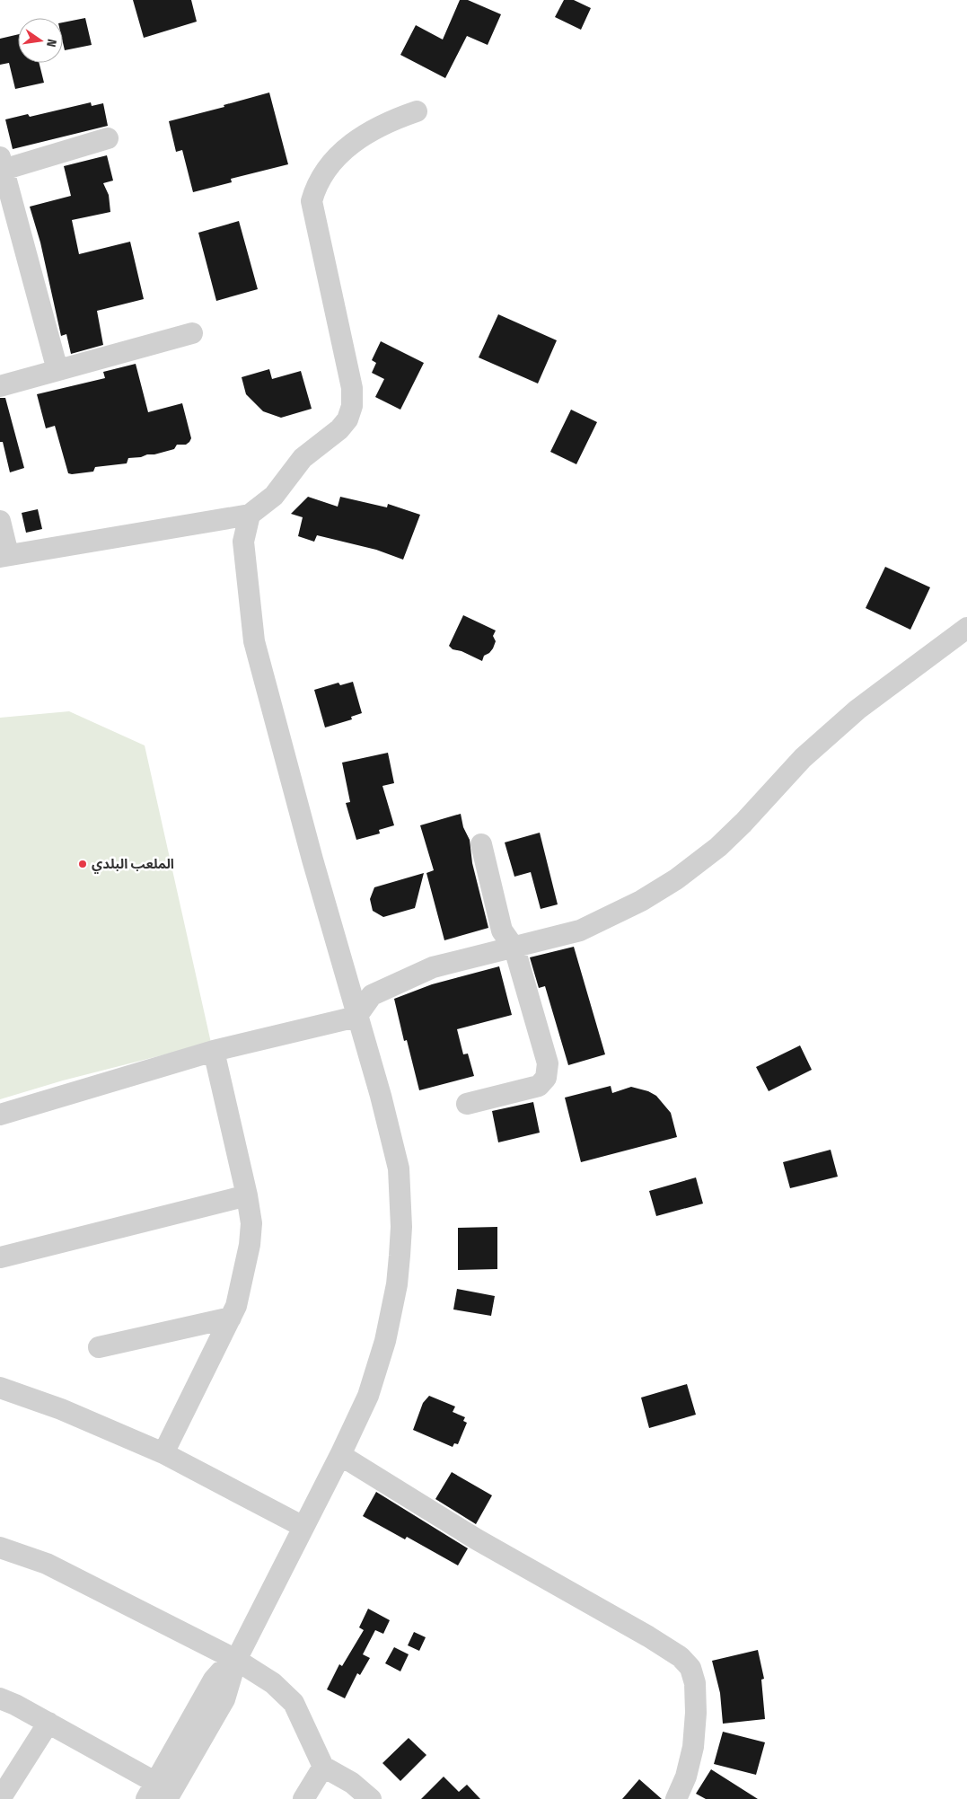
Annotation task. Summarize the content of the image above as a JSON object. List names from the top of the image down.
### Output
{
  "places": ["الملعب البلدي"],
  "north": "right"
}
